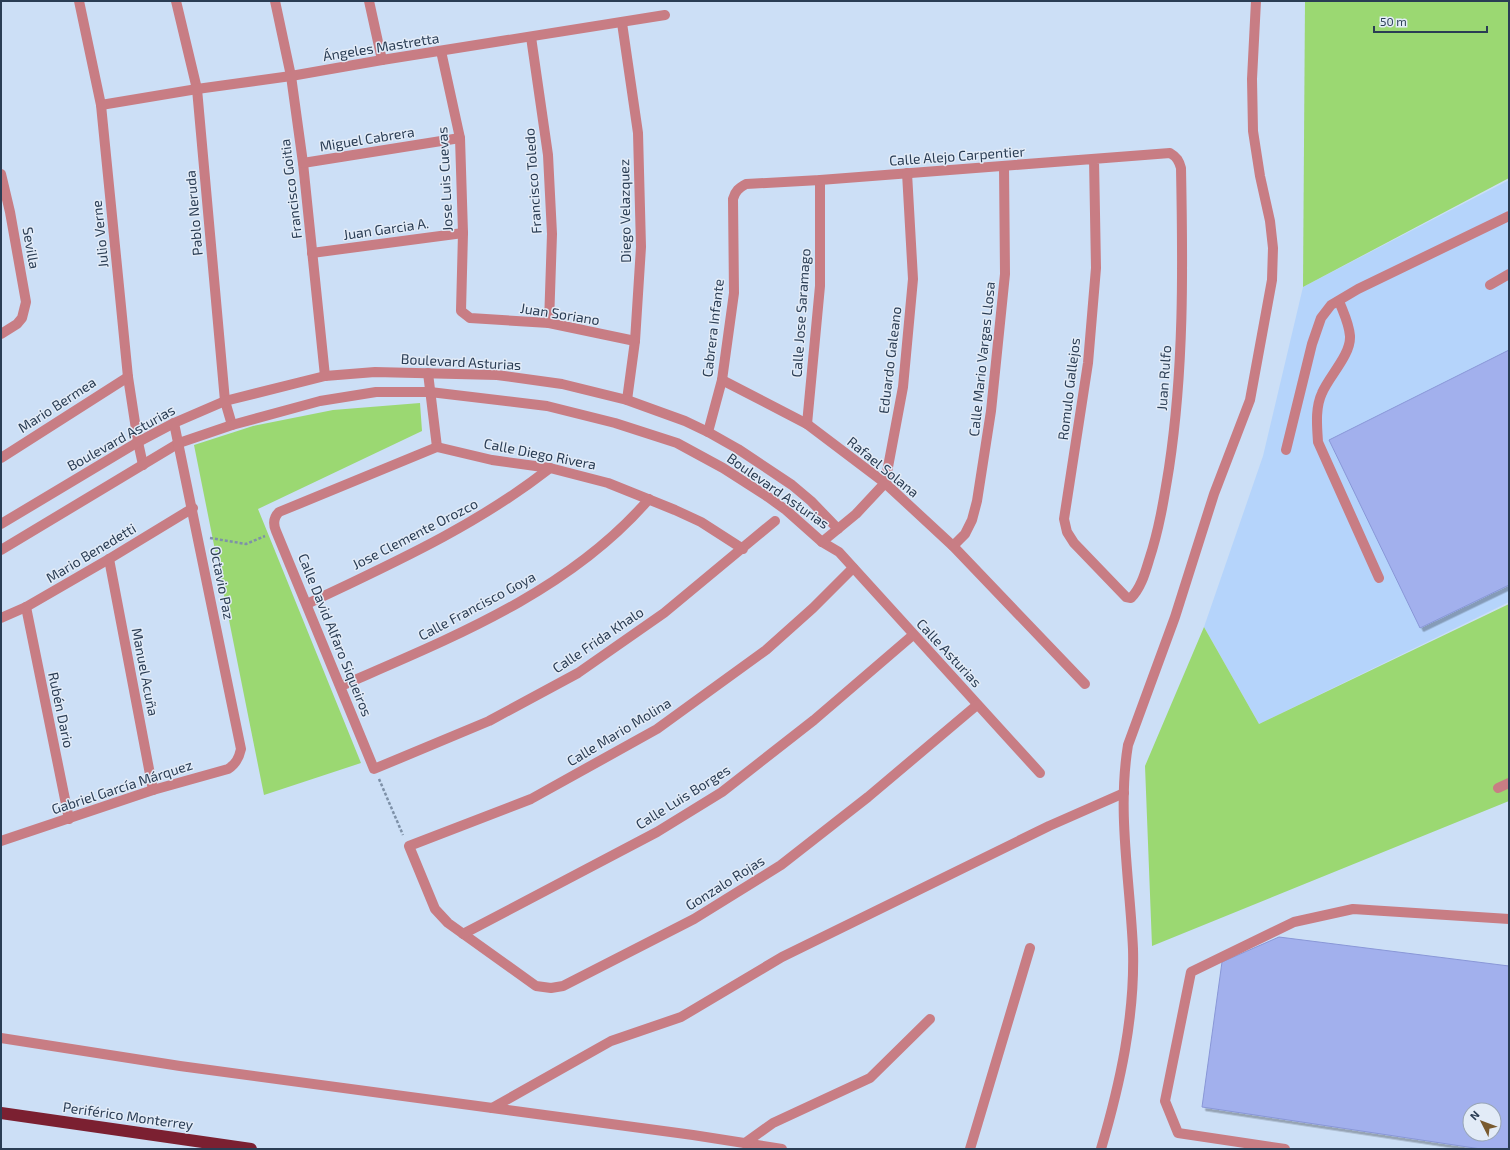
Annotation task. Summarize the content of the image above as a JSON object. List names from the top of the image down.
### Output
{
  "streets": {
    "highway": ["Periférico Monterrey"],
    "street": [
      "Ángeles Mastretta",
      "Miguel Cabrera",
      "Calle Alejo Carpentier",
      "Jose Luis Cuevas",
      "Francisco Toledo",
      "Francisco Goitia",
      "Diego Velazquez",
      "Pablo Neruda",
      "Juan Garcia A.",
      "Julio Verne",
      "Sevilla",
      "Calle Jose Saramago",
      "Juan Soriano",
      "Cabrera Infante",
      "Calle Mario Vargas Llosa",
      "Eduardo Galeano",
      "Boulevard Asturias",
      "Juan Rulfo",
      "Romulo Gallejos",
      "Mario Bermea",
      "Calle Diego Rivera",
      "Rafael Solana",
      "Jose Clemente Orozco",
      "Mario Benedetti",
      "Octavio Paz",
      "Calle Francisco Goya",
      "Calle David Alfaro Siqueiros",
      "Calle Frida Khalo",
      "Calle Asturias",
      "Manuel Acuña",
      "Rubén Dario",
      "Calle Mario Molina",
      "Gabriel García Márquez",
      "Calle Luis Borges",
      "Gonzalo Rojas"
    ]
  },
  "crossings": [
    ["Ángeles Mastretta", "Jose Luis Cuevas"],
    ["Ángeles Mastretta", "Francisco Toledo"],
    ["Ángeles Mastretta", "Francisco Goitia"],
    ["Ángeles Mastretta", "Diego Velazquez"],
    ["Ángeles Mastretta", "Pablo Neruda"],
    ["Ángeles Mastretta", "Julio Verne"],
    ["Miguel Cabrera", "Jose Luis Cuevas"],
    ["Miguel Cabrera", "Francisco Goitia"],
    ["Calle Alejo Carpentier", "Calle Jose Saramago"],
    ["Calle Alejo Carpentier", "Cabrera Infante"],
    ["Calle Alejo Carpentier", "Calle Mario Vargas Llosa"],
    ["Calle Alejo Carpentier", "Eduardo Galeano"],
    ["Calle Alejo Carpentier", "Juan Rulfo"],
    ["Calle Alejo Carpentier", "Romulo Gallejos"],
    ["Jose Luis Cuevas", "Juan Garcia A."],
    ["Jose Luis Cuevas", "Juan Soriano"],
    ["Francisco Toledo", "Juan Soriano"],
    ["Francisco Goitia", "Juan Garcia A."],
    ["Francisco Goitia", "Boulevard Asturias"],
    ["Diego Velazquez", "Juan Soriano"],
    ["Diego Velazquez", "Boulevard Asturias"],
    ["Pablo Neruda", "Boulevard Asturias"],
    ["Julio Verne", "Boulevard Asturias"],
    ["Julio Verne", "Mario Bermea"],
    ["Calle Jose Saramago", "Rafael Solana"],
    ["Cabrera Infante", "Boulevard Asturias"],
    ["Cabrera Infante", "Rafael Solana"],
    ["Calle Mario Vargas Llosa", "Rafael Solana"],
    ["Eduardo Galeano", "Rafael Solana"],
    ["Boulevard Asturias", "Octavio Paz"],
    ["Boulevard Asturias", "Calle Asturias"],
    ["Juan Rulfo", "Romulo Gallejos"],
    ["Calle Diego Rivera", "Jose Clemente Orozco"],
    ["Calle Diego Rivera", "Calle Francisco Goya"],
    ["Calle Diego Rivera", "Calle Frida Khalo"],
    ["Jose Clemente Orozco", "Calle David Alfaro Siqueiros"],
    ["Mario Benedetti", "Octavio Paz"],
    ["Mario Benedetti", "Manuel Acuña"],
    ["Mario Benedetti", "Rubén Dario"],
    ["Octavio Paz", "Gabriel García Márquez"],
    ["Calle Francisco Goya", "Calle David Alfaro Siqueiros"],
    ["Calle David Alfaro Siqueiros", "Calle Frida Khalo"],
    ["Calle Asturias", "Calle Mario Molina"],
    ["Calle Asturias", "Calle Luis Borges"],
    ["Calle Asturias", "Gonzalo Rojas"],
    ["Manuel Acuña", "Gabriel García Márquez"],
    ["Rubén Dario", "Gabriel García Márquez"],
    ["Calle Mario Molina", "Gonzalo Rojas"],
    ["Calle Luis Borges", "Gonzalo Rojas"]
  ],
  "scale_bar": "50 m",
  "north": "top left"
}
